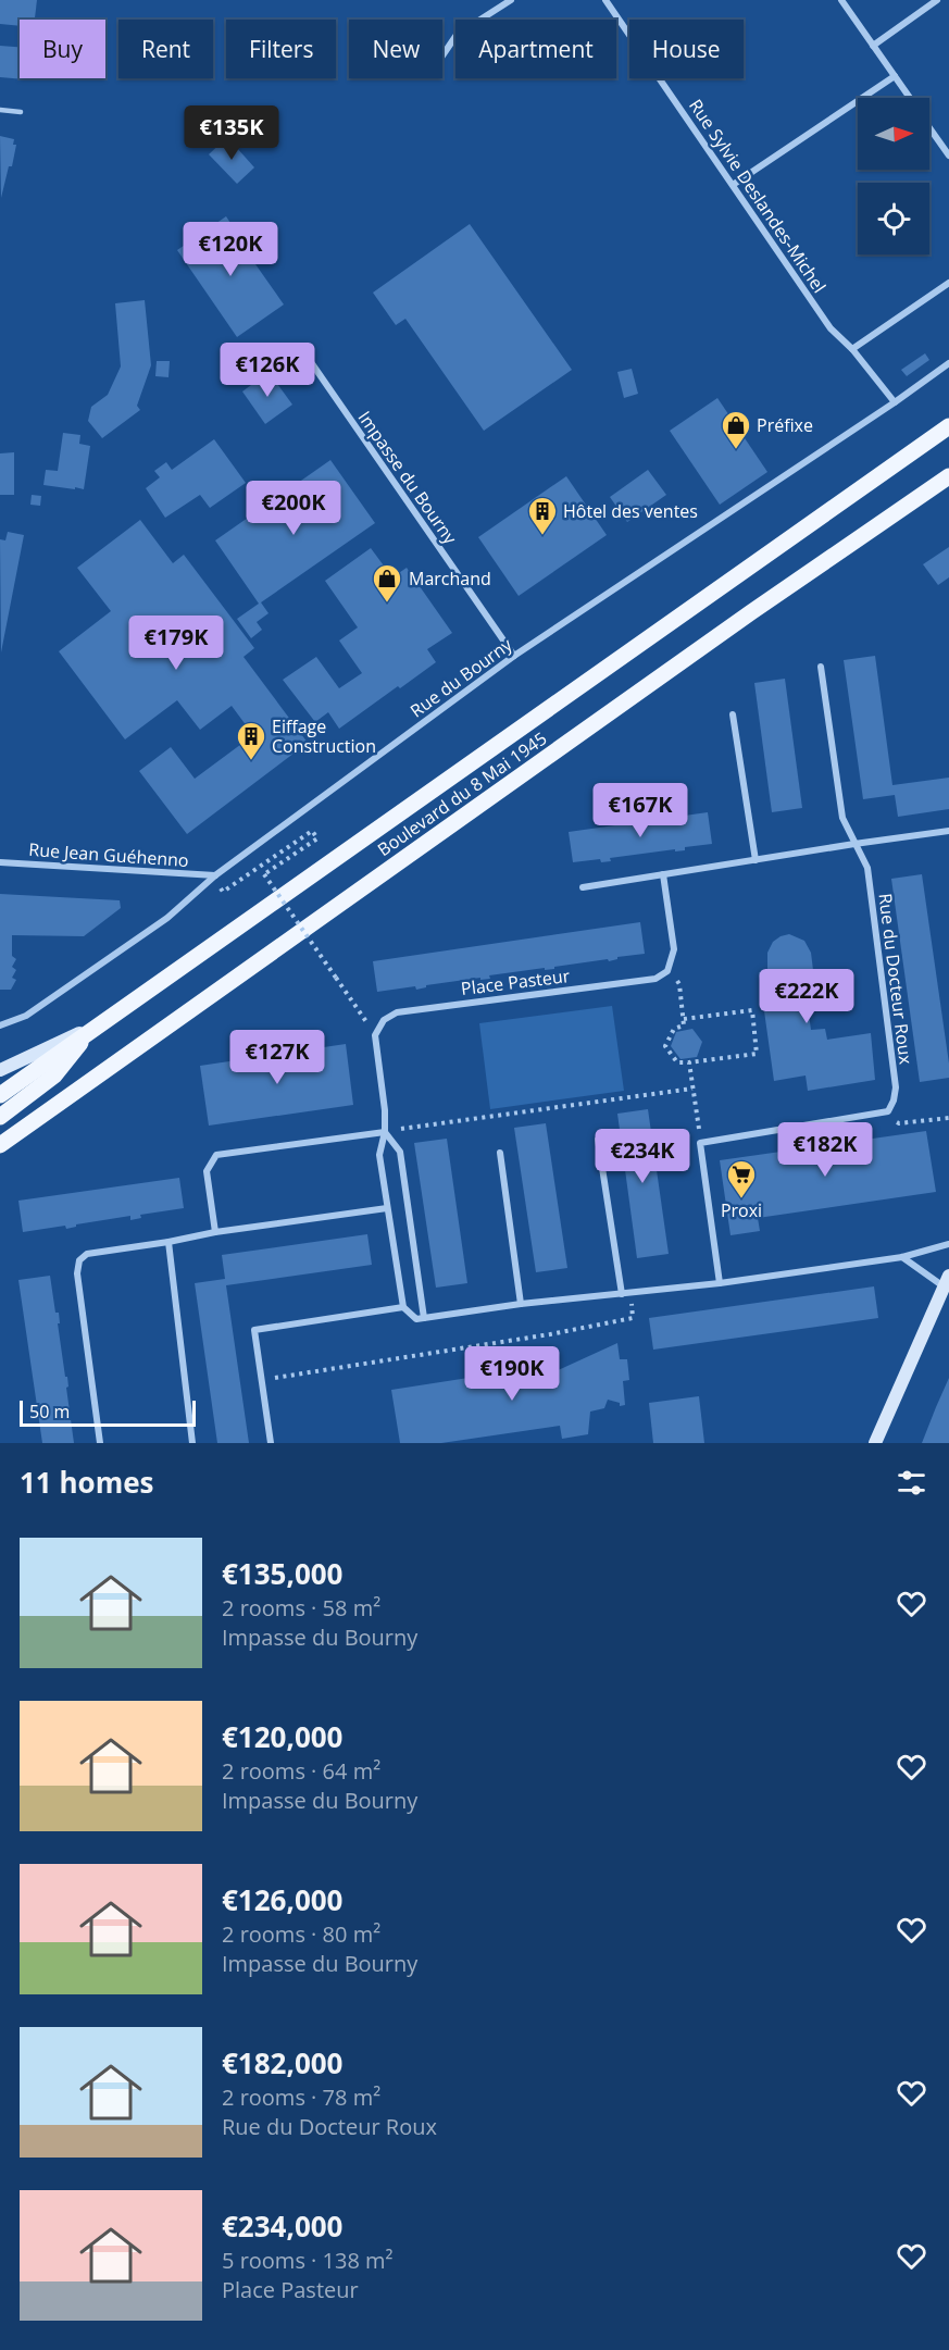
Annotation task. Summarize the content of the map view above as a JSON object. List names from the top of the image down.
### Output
{
  "streets": {
    "main road": ["Boulevard du 8 Mai 1945"],
    "street": [
      "Rue Sylvie Deslandes-Michel",
      "Impasse du Bourny",
      "Rue du Bourny",
      "Rue Jean Guéhenno",
      "Rue du Docteur Roux",
      "Place Pasteur"
    ]
  },
  "crossings": [
    ["Rue Sylvie Deslandes-Michel", "Rue du Bourny"],
    ["Impasse du Bourny", "Rue du Bourny"],
    ["Rue du Bourny", "Rue Jean Guéhenno"]
  ],
  "places": {
    "shop": ["Préfixe", "Marchand"],
    "building": ["Hôtel des ventes", "Eiffage Construction"],
    "supermarket": ["Proxi"]
  },
  "scale_bar": "50 m",
  "north": "right",
  "page": {
    "chip": [
      "Buy",
      "Rent",
      "Filters",
      "New",
      "Apartment",
      "House"
    ],
    "price": [
      "€135K",
      "€120K",
      "€126K",
      "€200K",
      "€179K",
      "€167K",
      "€222K",
      "€127K",
      "€182K",
      "€234K",
      "€190K"
    ],
    "scale": "50 m",
    "heading": "11 homes",
    "list": [
      {
        "name": "€135,000",
        "note": "2 rooms · 58 m² · Impasse du Bourny"
      },
      {
        "name": "€120,000",
        "note": "2 rooms · 64 m² · Impasse du Bourny"
      },
      {
        "name": "€126,000",
        "note": "2 rooms · 80 m² · Impasse du Bourny"
      },
      {
        "name": "€182,000",
        "note": "2 rooms · 78 m² · Rue du Docteur Roux"
      },
      {
        "name": "€234,000",
        "note": "5 rooms · 138 m² · Place Pasteur"
      }
    ]
  }
}
